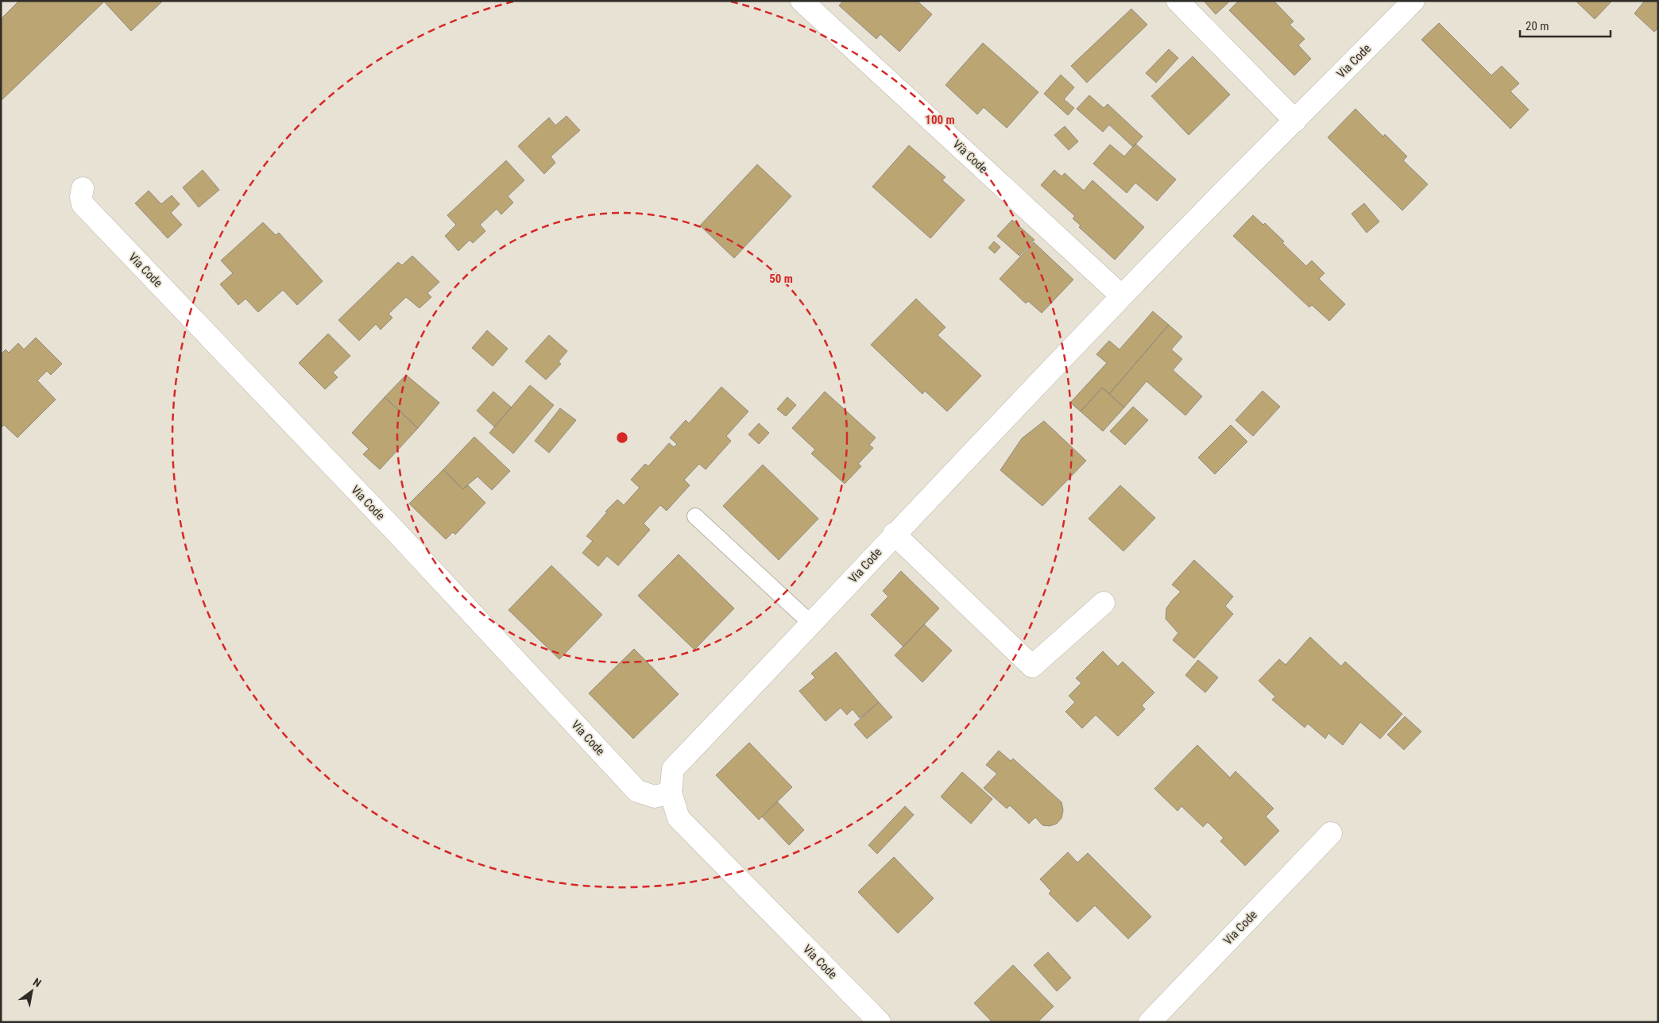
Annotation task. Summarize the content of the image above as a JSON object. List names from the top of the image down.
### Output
{
  "streets": {
    "street": ["Via Code"]
  },
  "scale_bar": "20 m",
  "north": "top right",
  "rings": ["100 m", "50 m"]
}
